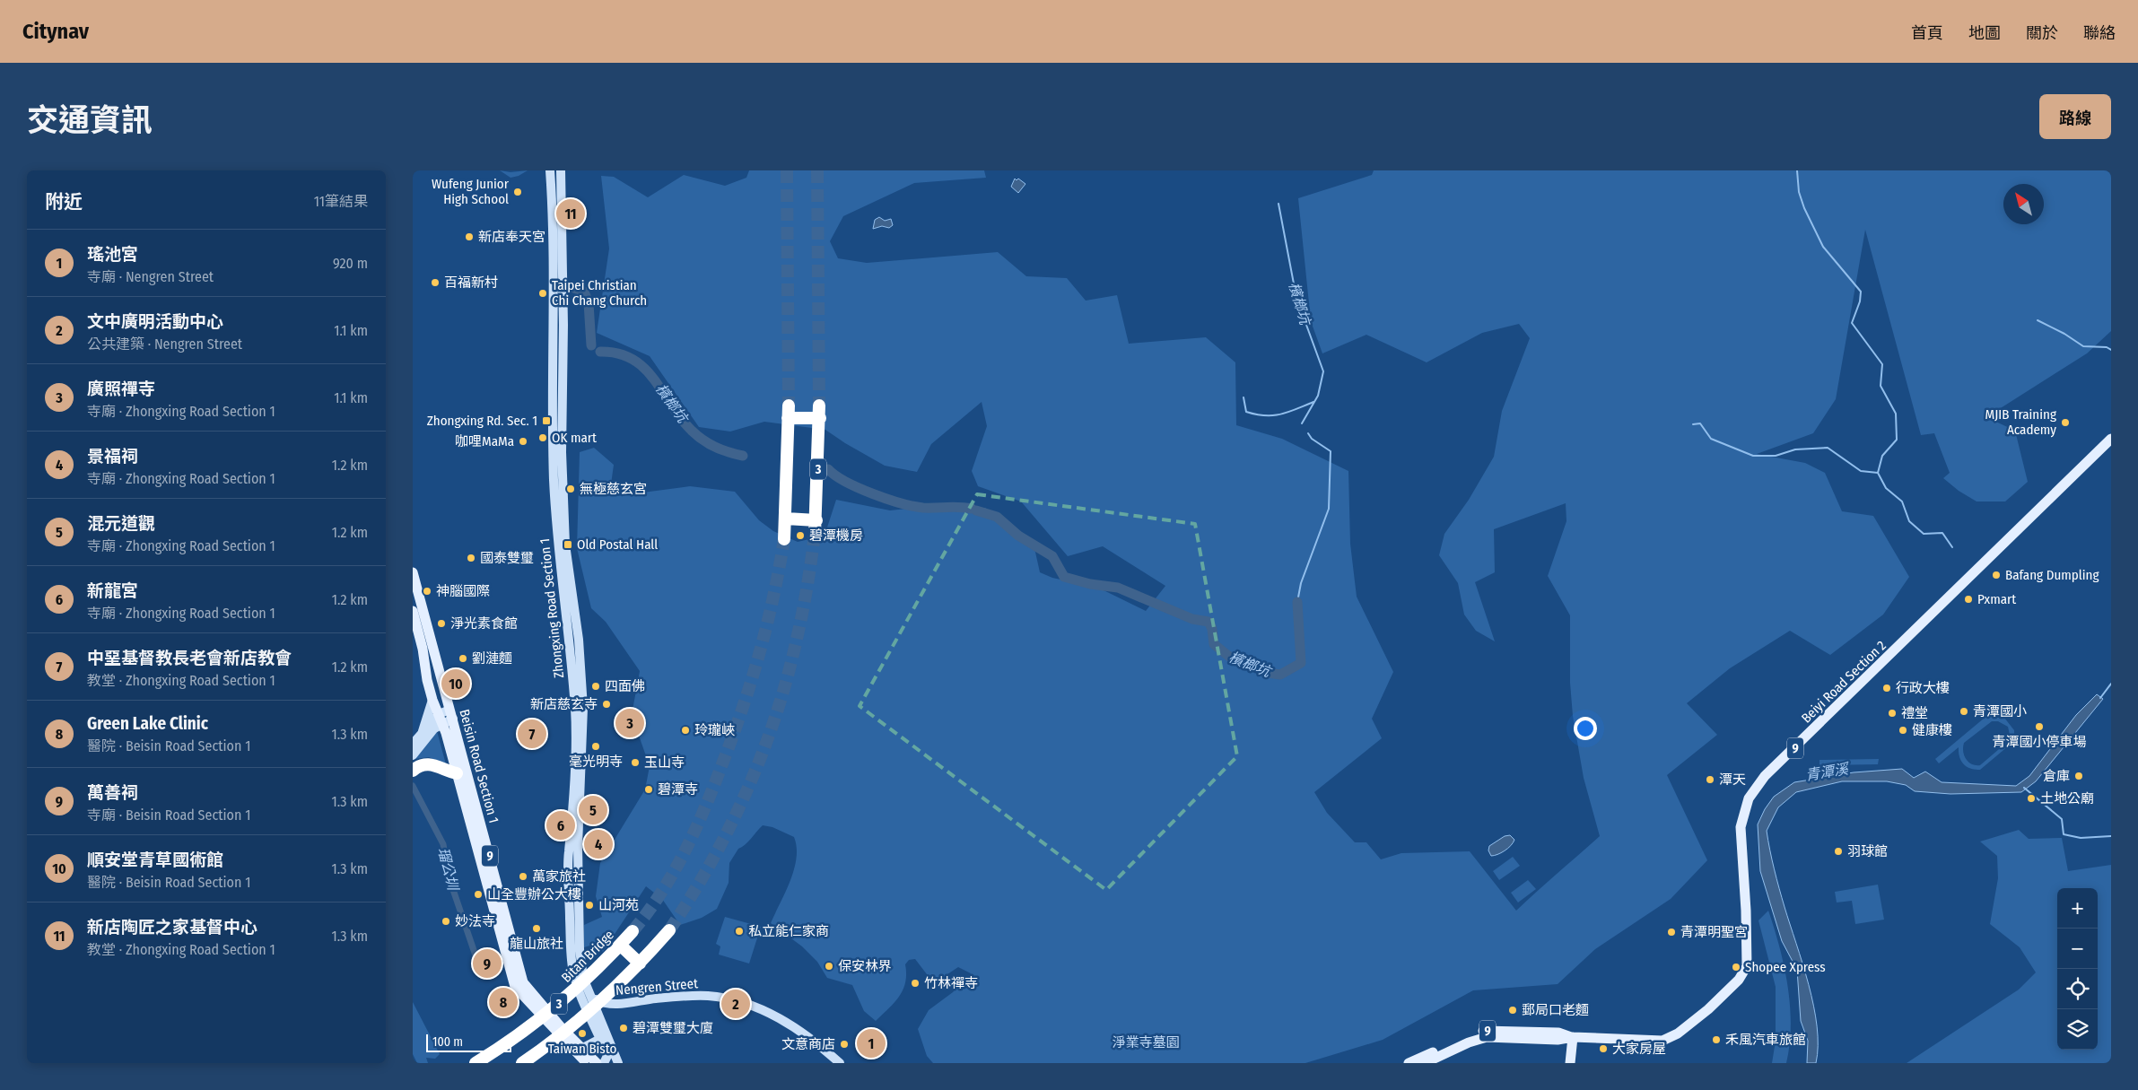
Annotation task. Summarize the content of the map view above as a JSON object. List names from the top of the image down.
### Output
{
  "streets": {
    "highway": ["3", "Bitan Bridge"],
    "main road": ["Beiyi Road Section 2", "9", "Beisin Road Section 1"],
    "street": ["Zhongxing Road Section 1", "Nengren Street"]
  },
  "crossings": [
    ["Zhongxing Road Section 1", "Nengren Street"],
    ["Beiyi Road Section 2", "9"],
    ["9", "Beisin Road Section 1"]
  ],
  "water": ["檳榔坑", "青潭溪", "瑠公圳"],
  "parks": ["淨業寺墓園"],
  "places": {
    "other": [
      "Wufeng Junior High School",
      "新店奉天宮",
      "百福新村",
      "Taipei Christian Chi Chang Church",
      "MJIB Training Academy",
      "OK mart",
      "咖哩MaMa",
      "無極慈玄宮",
      "碧潭機房",
      "國泰雙璽",
      "Bafang Dumpling",
      "神腦國際",
      "Pxmart",
      "淨光素食館",
      "劉漣麵",
      "四面佛",
      "行政大樓",
      "新店慈玄寺",
      "青潭國小",
      "禮堂",
      "青潭國小停車場",
      "玲瓏峽",
      "健康樓",
      "毫光明寺",
      "玉山寺",
      "倉庫",
      "潭天",
      "碧潭寺",
      "土地公廟",
      "羽球館",
      "萬家旅社",
      "山全豐辦公大樓",
      "山河苑",
      "妙法寺",
      "龍山旅社",
      "私立能仁家商",
      "青潭明聖宮",
      "保安林界",
      "Shopee Xpress",
      "竹林禪寺",
      "郵局口老麵",
      "碧潭雙璽大廈",
      "Taiwan Bisto",
      "禾風汽車旅館",
      "文意商店",
      "大家房屋"
    ],
    "transit": ["Zhongxing Rd. Sec. 1", "Old Postal Hall"]
  },
  "scale_bar": "100 m",
  "north": "top left",
  "page": {
    "header": "Citynav",
    "nav": [
      "首頁",
      "地圖",
      "關於",
      "聯絡"
    ],
    "title": "交通資訊",
    "buttons": "路線",
    "heading": ["附近", "11筆結果"],
    "pins": [
      "11",
      "10",
      "3",
      "7",
      "5",
      "6",
      "4",
      "9",
      "8",
      "2",
      "1"
    ],
    "list": [
      {
        "mark": "1",
        "name": "瑤池宮",
        "note": "寺廟 · Nengren Street",
        "value": "920 m"
      },
      {
        "mark": "2",
        "name": "文中廣明活動中心",
        "note": "公共建築 · Nengren Street",
        "value": "1.1 km"
      },
      {
        "mark": "3",
        "name": "廣照禪寺",
        "note": "寺廟 · Zhongxing Road Section 1",
        "value": "1.1 km"
      },
      {
        "mark": "4",
        "name": "景福祠",
        "note": "寺廟 · Zhongxing Road Section 1",
        "value": "1.2 km"
      },
      {
        "mark": "5",
        "name": "混元道觀",
        "note": "寺廟 · Zhongxing Road Section 1",
        "value": "1.2 km"
      },
      {
        "mark": "6",
        "name": "新龍宮",
        "note": "寺廟 · Zhongxing Road Section 1",
        "value": "1.2 km"
      },
      {
        "mark": "7",
        "name": "中堊基督教長老會新店教會",
        "note": "教堂 · Zhongxing Road Section 1",
        "value": "1.2 km"
      },
      {
        "mark": "8",
        "name": "Green Lake Clinic",
        "note": "醫院 · Beisin Road Section 1",
        "value": "1.3 km"
      },
      {
        "mark": "9",
        "name": "萬善祠",
        "note": "寺廟 · Beisin Road Section 1",
        "value": "1.3 km"
      },
      {
        "mark": "10",
        "name": "順安堂青草國術館",
        "note": "醫院 · Beisin Road Section 1",
        "value": "1.3 km"
      },
      {
        "mark": "11",
        "name": "新店陶匠之家基督中心",
        "note": "教堂 · Zhongxing Road Section 1",
        "value": "1.3 km"
      }
    ],
    "map_buttons": ["+", "−"],
    "scale": "100 m"
  }
}
